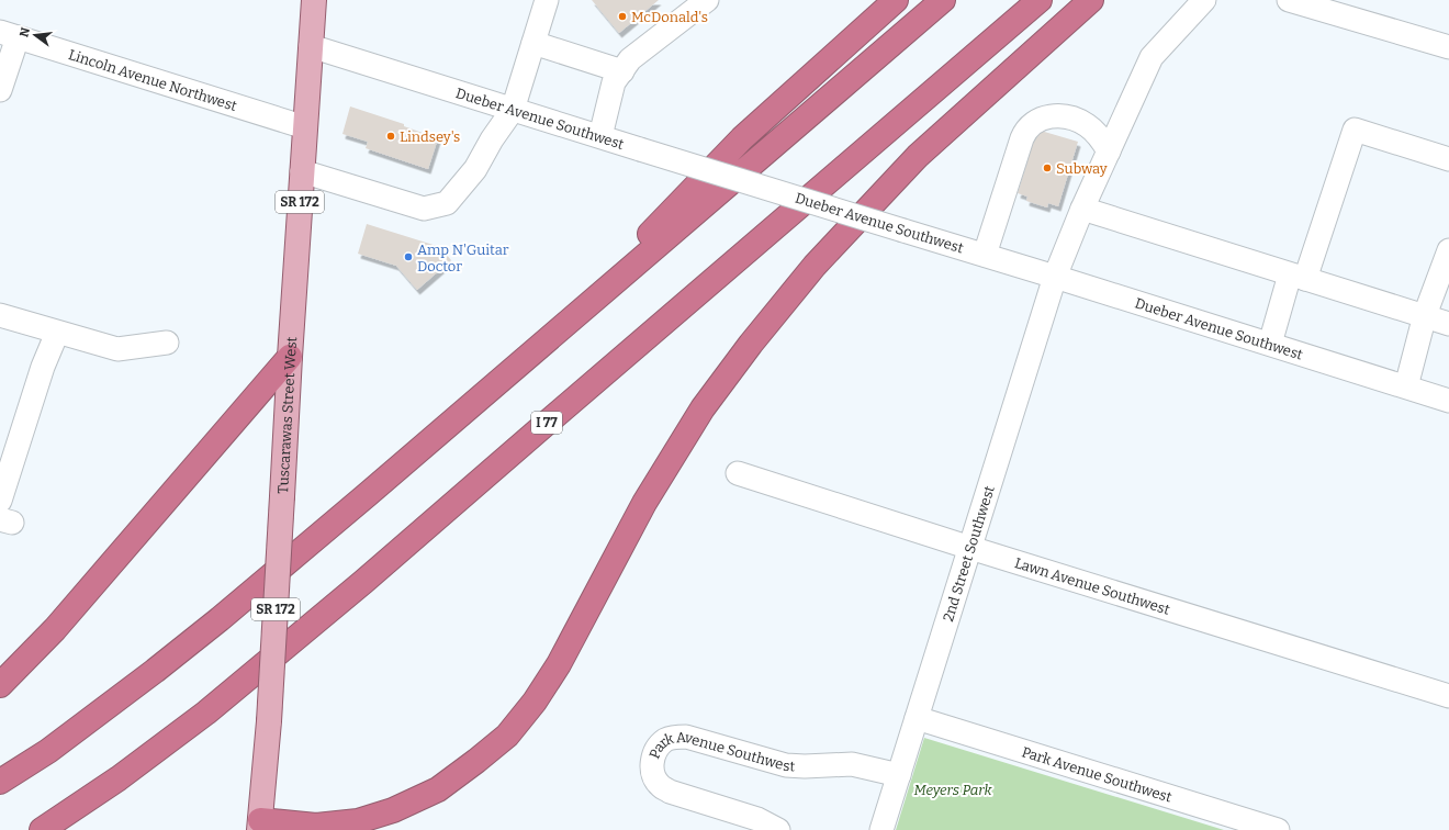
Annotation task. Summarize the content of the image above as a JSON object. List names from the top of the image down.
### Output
{
  "streets": {
    "highway": ["I 77"],
    "main road": ["SR 172", "Tuscarawas Street West"],
    "street": [
      "Lincoln Avenue Northwest",
      "Dueber Avenue Southwest",
      "2nd Street Southwest",
      "Lawn Avenue Southwest",
      "Park Avenue Southwest"
    ]
  },
  "crossings": [
    ["Lincoln Avenue Northwest", "Tuscarawas Street West"],
    ["Dueber Avenue Southwest", "Tuscarawas Street West"],
    ["Dueber Avenue Southwest", "2nd Street Southwest"],
    ["2nd Street Southwest", "Lawn Avenue Southwest"],
    ["2nd Street Southwest", "Park Avenue Southwest"]
  ],
  "parks": ["Meyers Park"],
  "places": [
    "McDonald's",
    "Lindsey's",
    "Subway",
    "Amp N'Guitar Doctor"
  ],
  "north": "left"
}
